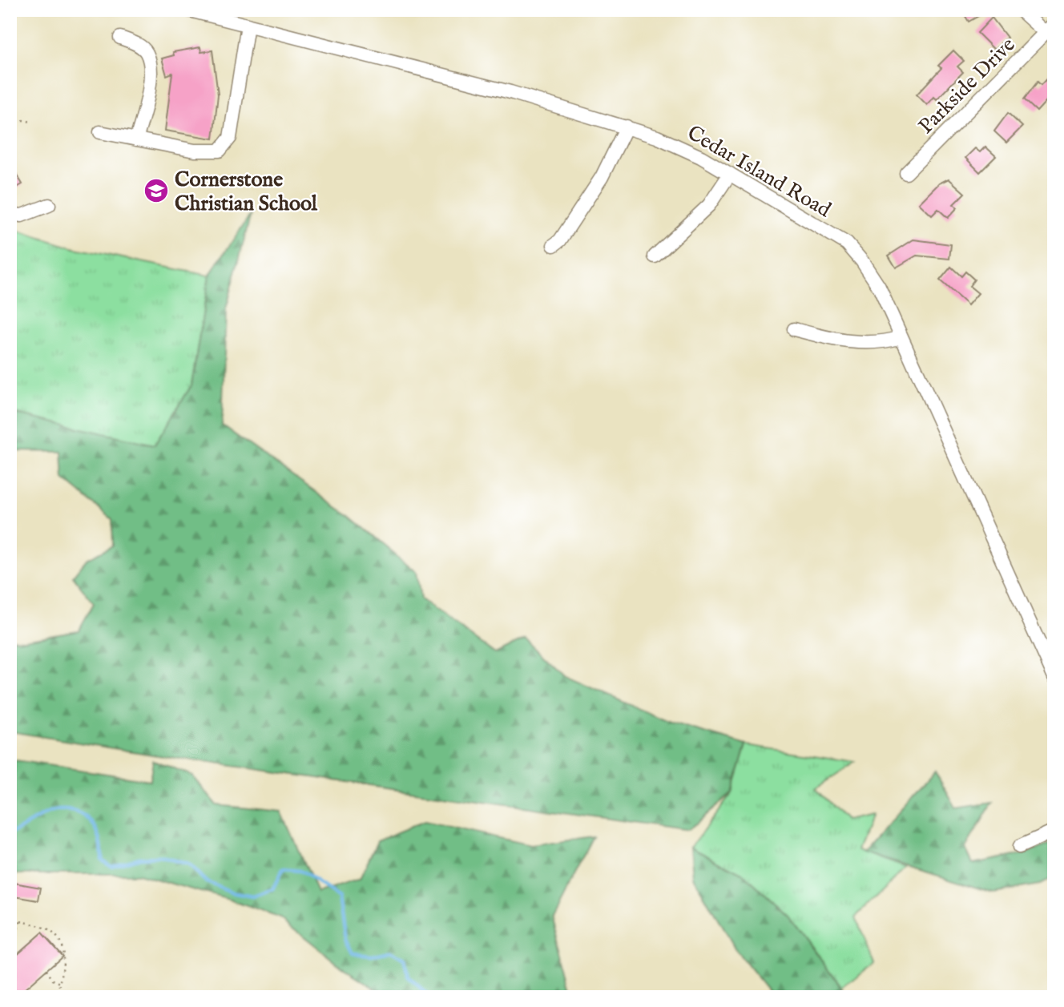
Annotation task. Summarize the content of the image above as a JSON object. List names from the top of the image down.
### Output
{
  "streets": {
    "street": ["Parkside Drive", "Cedar Island Road"]
  },
  "places": {
    "school or university": ["Cornerstone Christian School"]
  }
}
